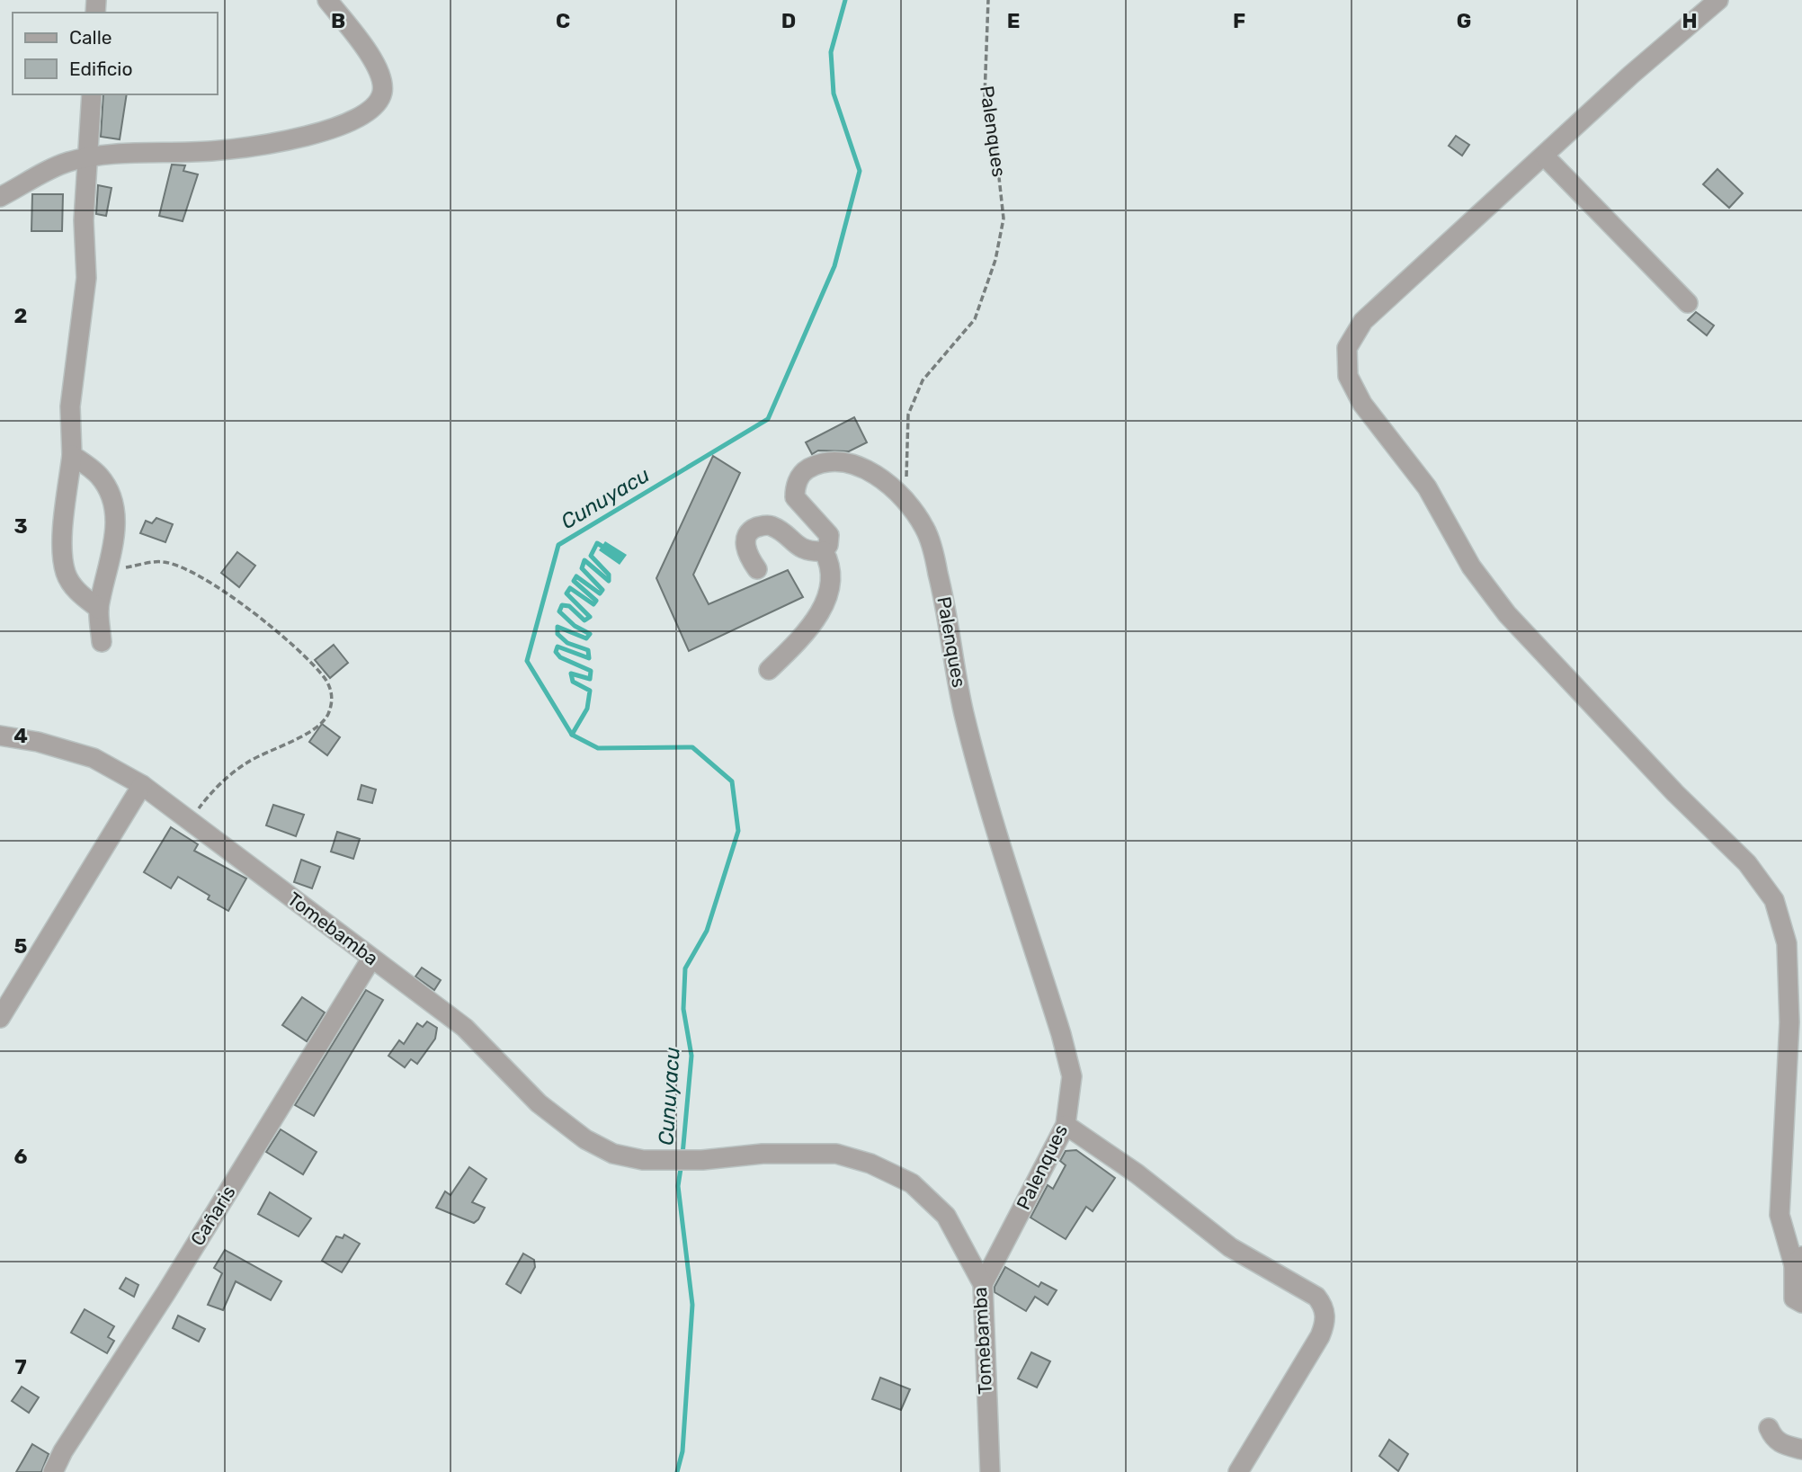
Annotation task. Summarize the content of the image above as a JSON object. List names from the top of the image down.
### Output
{
  "streets": {
    "street": ["Palenques", "Tomebamba", "Cañaris"]
  },
  "crossings": [
    ["Palenques", "Tomebamba"],
    ["Tomebamba", "Cañaris"]
  ],
  "water": ["Cunuyacu"],
  "legend": ["Calle", "Edificio"],
  "grid": {
    "columns": [
      "B",
      "C",
      "D",
      "E",
      "F",
      "G",
      "H"
    ],
    "rows": [
      "2",
      "3",
      "4",
      "5",
      "6",
      "7"
    ]
  }
}
